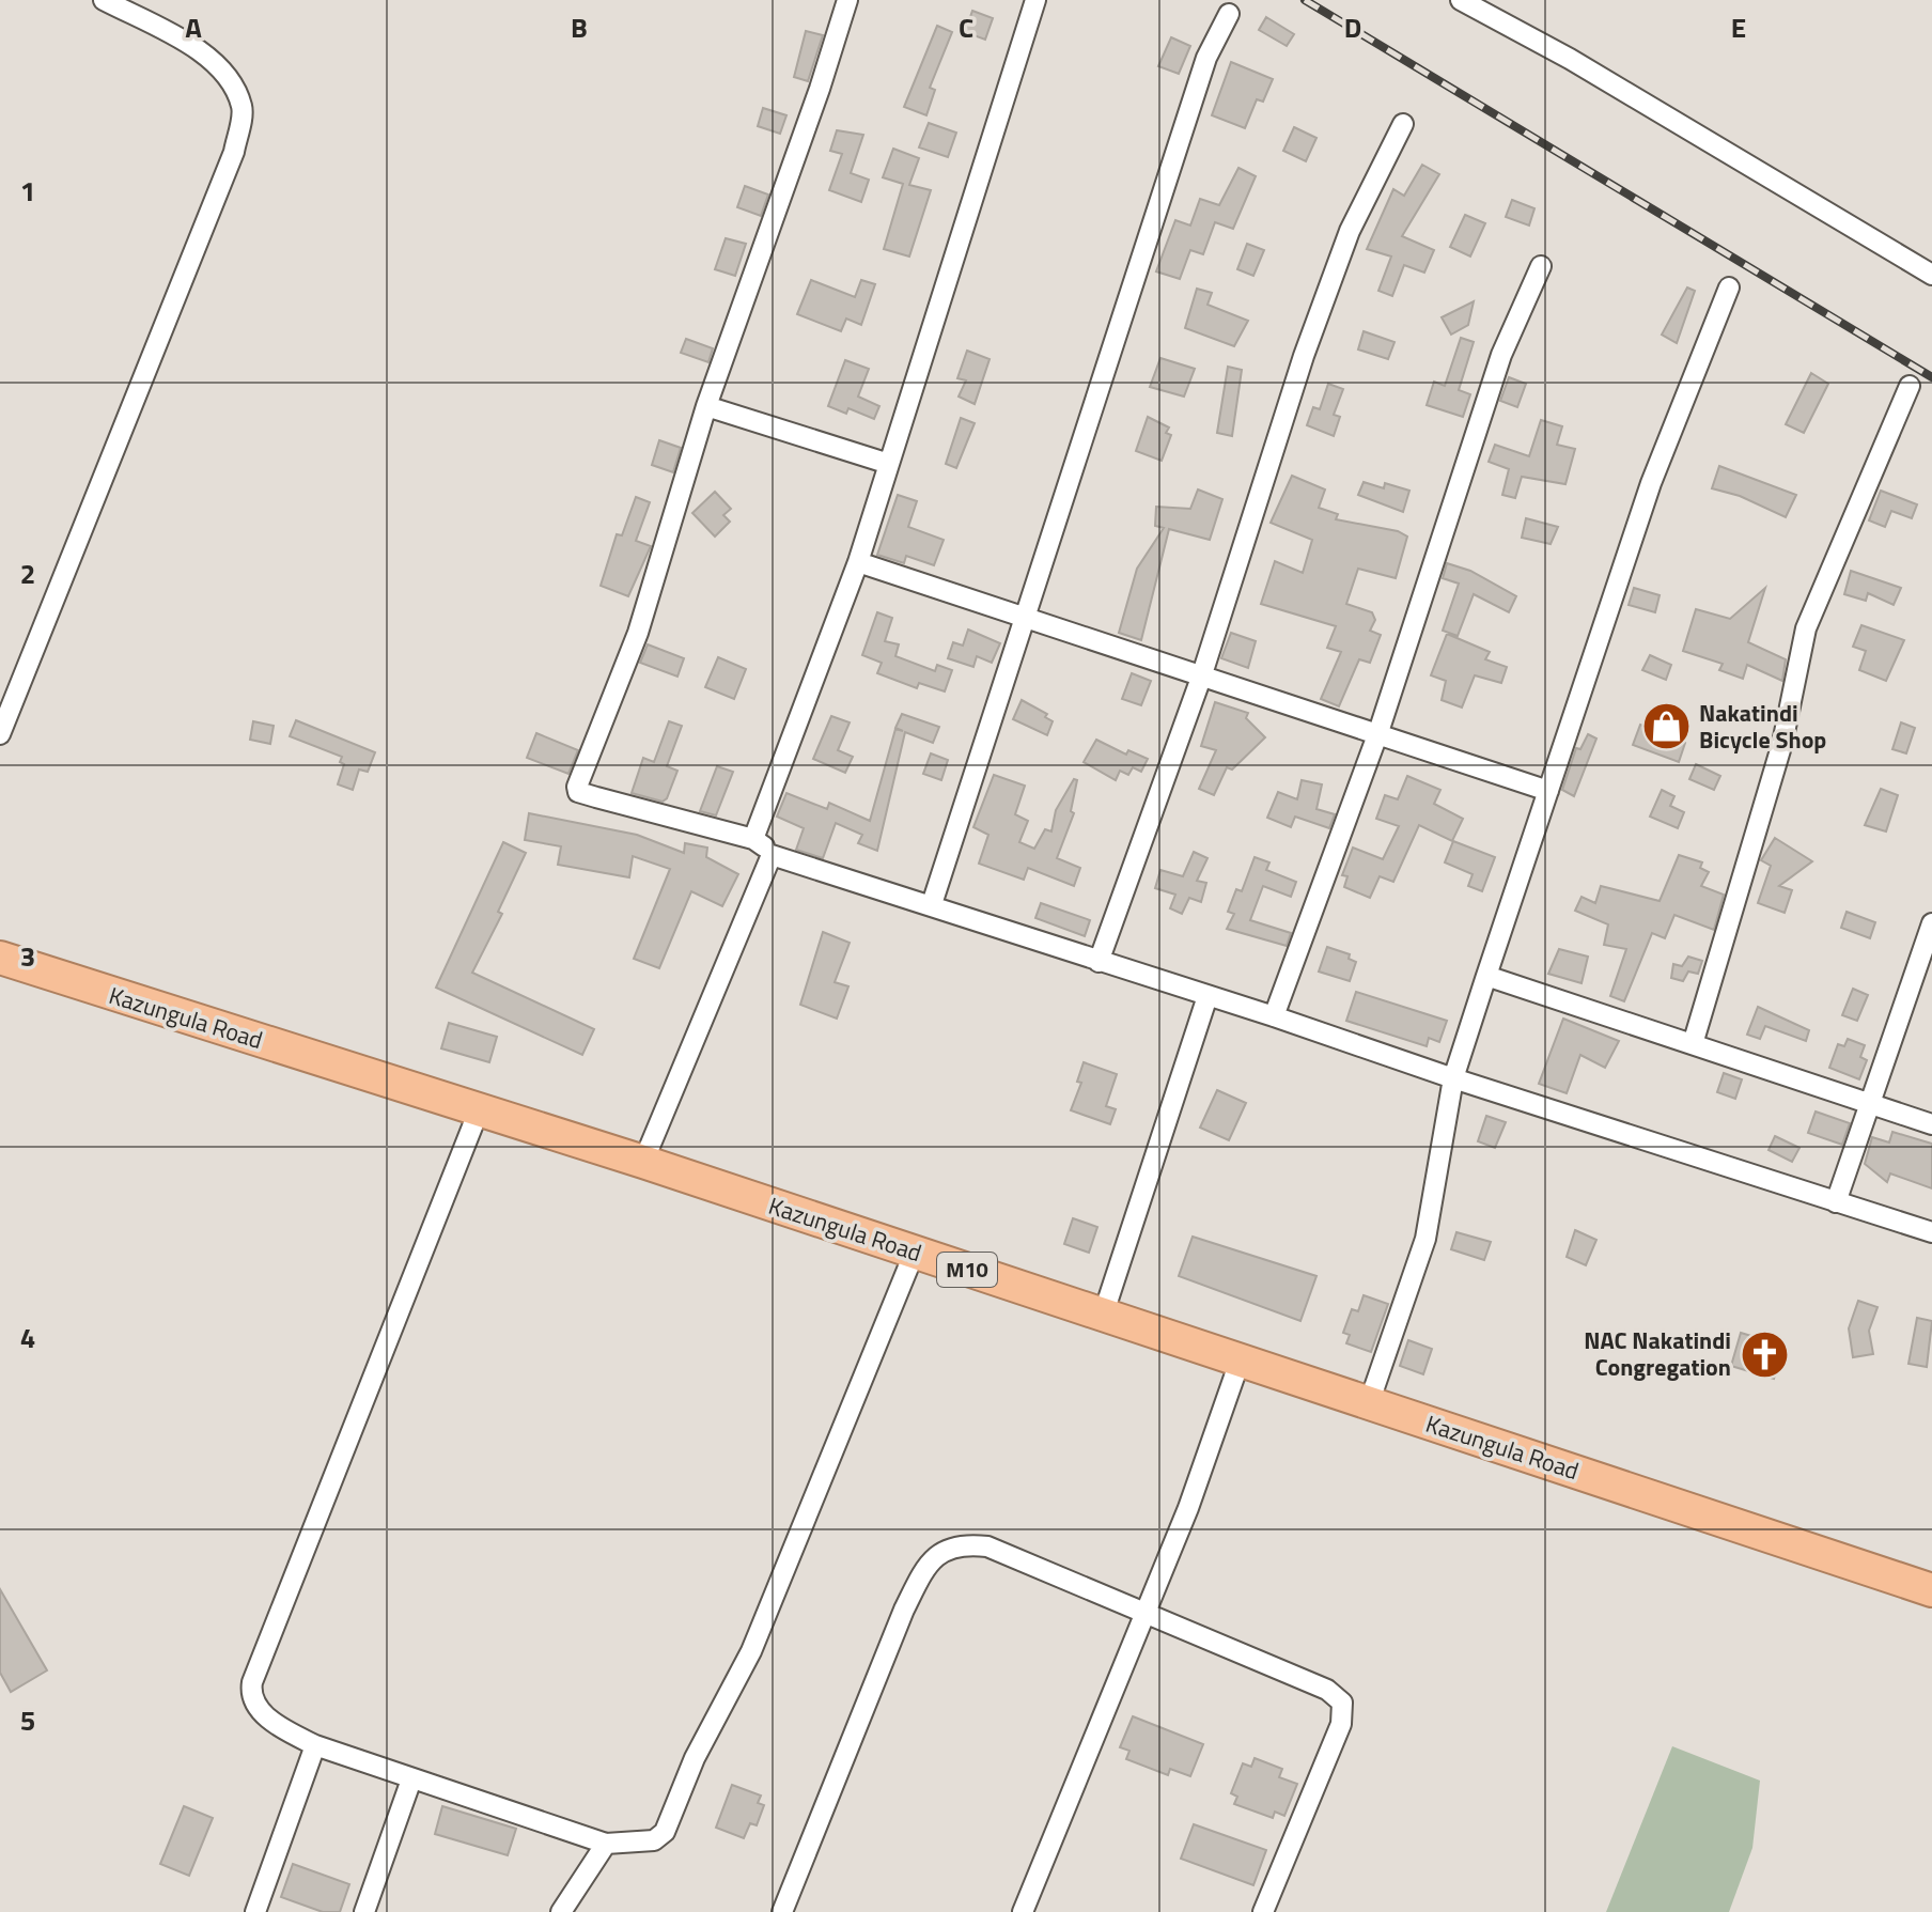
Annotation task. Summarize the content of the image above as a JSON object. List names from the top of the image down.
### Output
{
  "streets": {
    "highway": ["Kazungula Road", "M10"]
  },
  "places": {
    "shop": ["Nakatindi Bicycle Shop"],
    "church": ["NAC Nakatindi Congregation"]
  },
  "grid": {
    "columns": [
      "A",
      "B",
      "C",
      "D",
      "E"
    ],
    "rows": [
      "1",
      "2",
      "3",
      "4",
      "5"
    ]
  }
}
